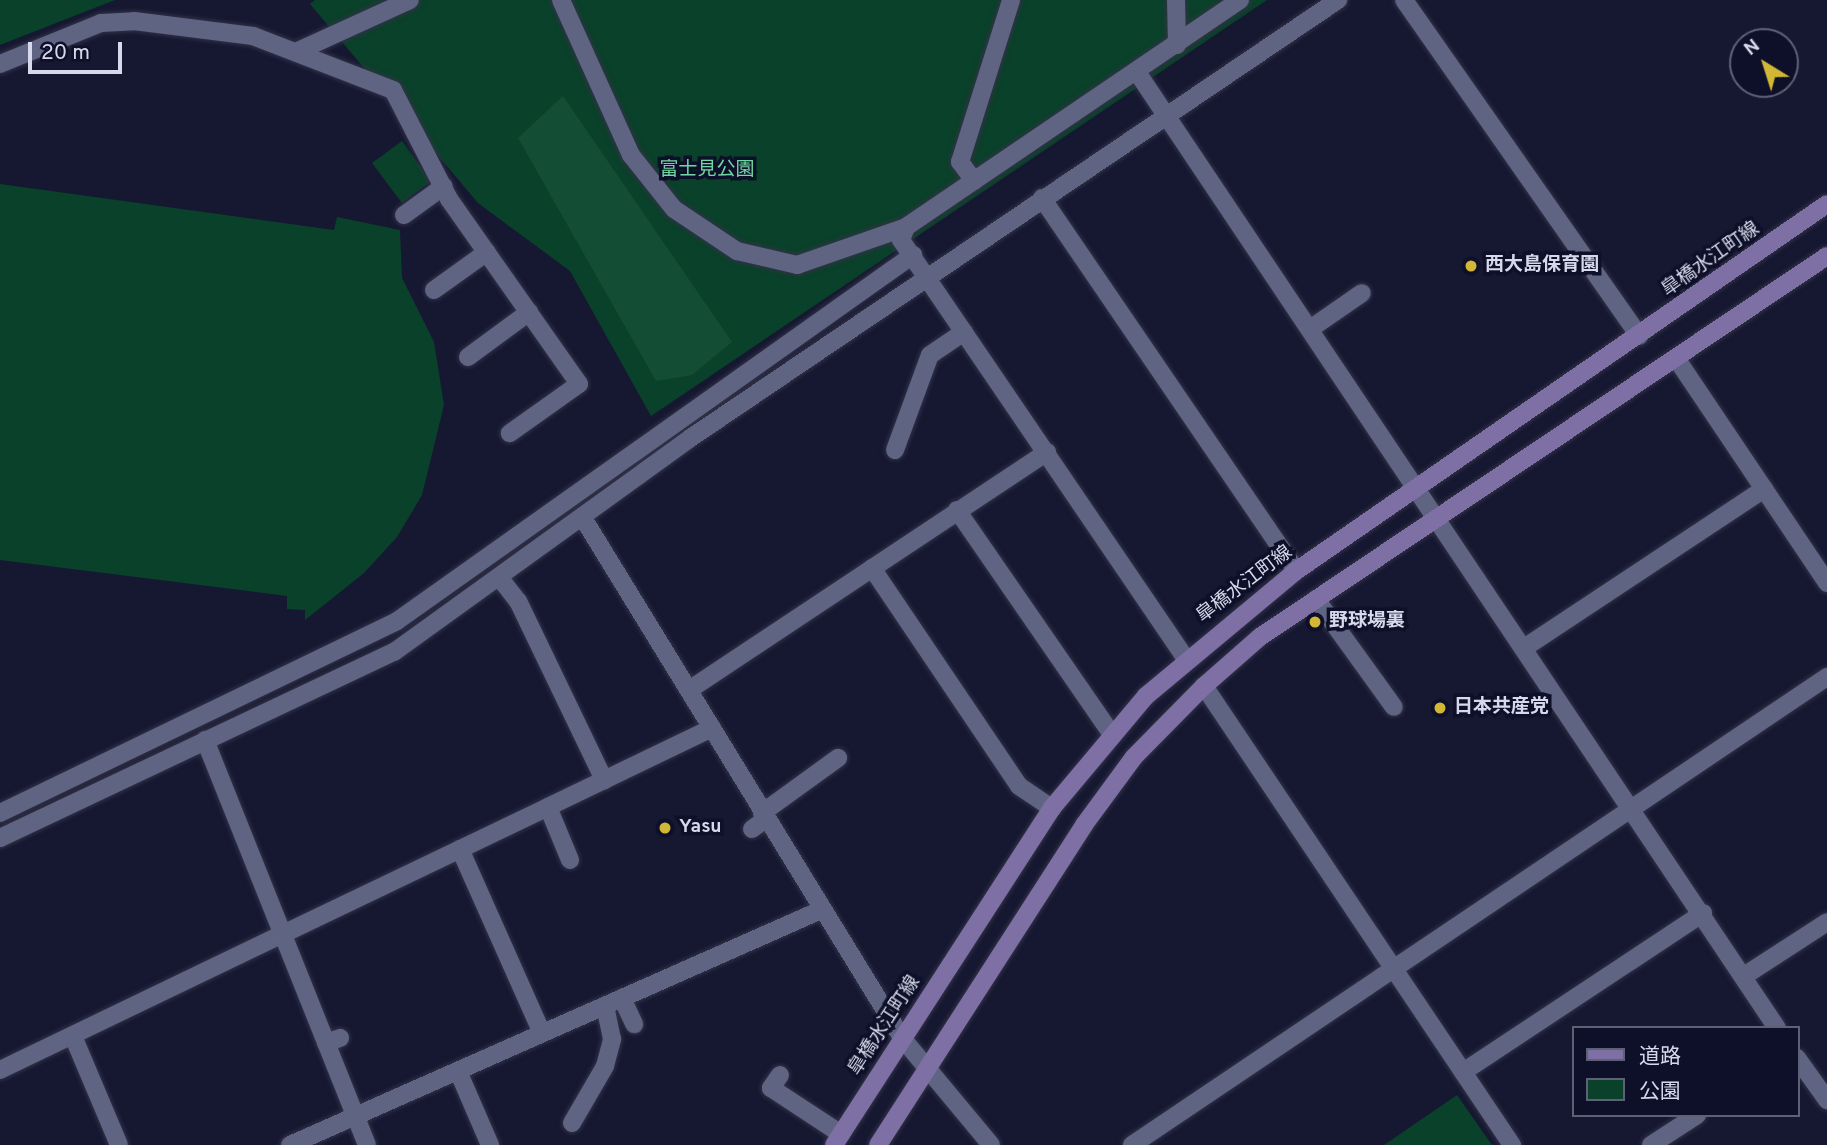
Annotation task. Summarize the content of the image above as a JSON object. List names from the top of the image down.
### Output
{
  "streets": {
    "street": ["皐橋水江町線"]
  },
  "parks": ["富士見公園"],
  "places": [
    "西大島保育園",
    "野球場裏",
    "日本共産党",
    "Yasu"
  ],
  "legend": ["道路", "公園"],
  "scale_bar": "20 m",
  "north": "top left"
}
